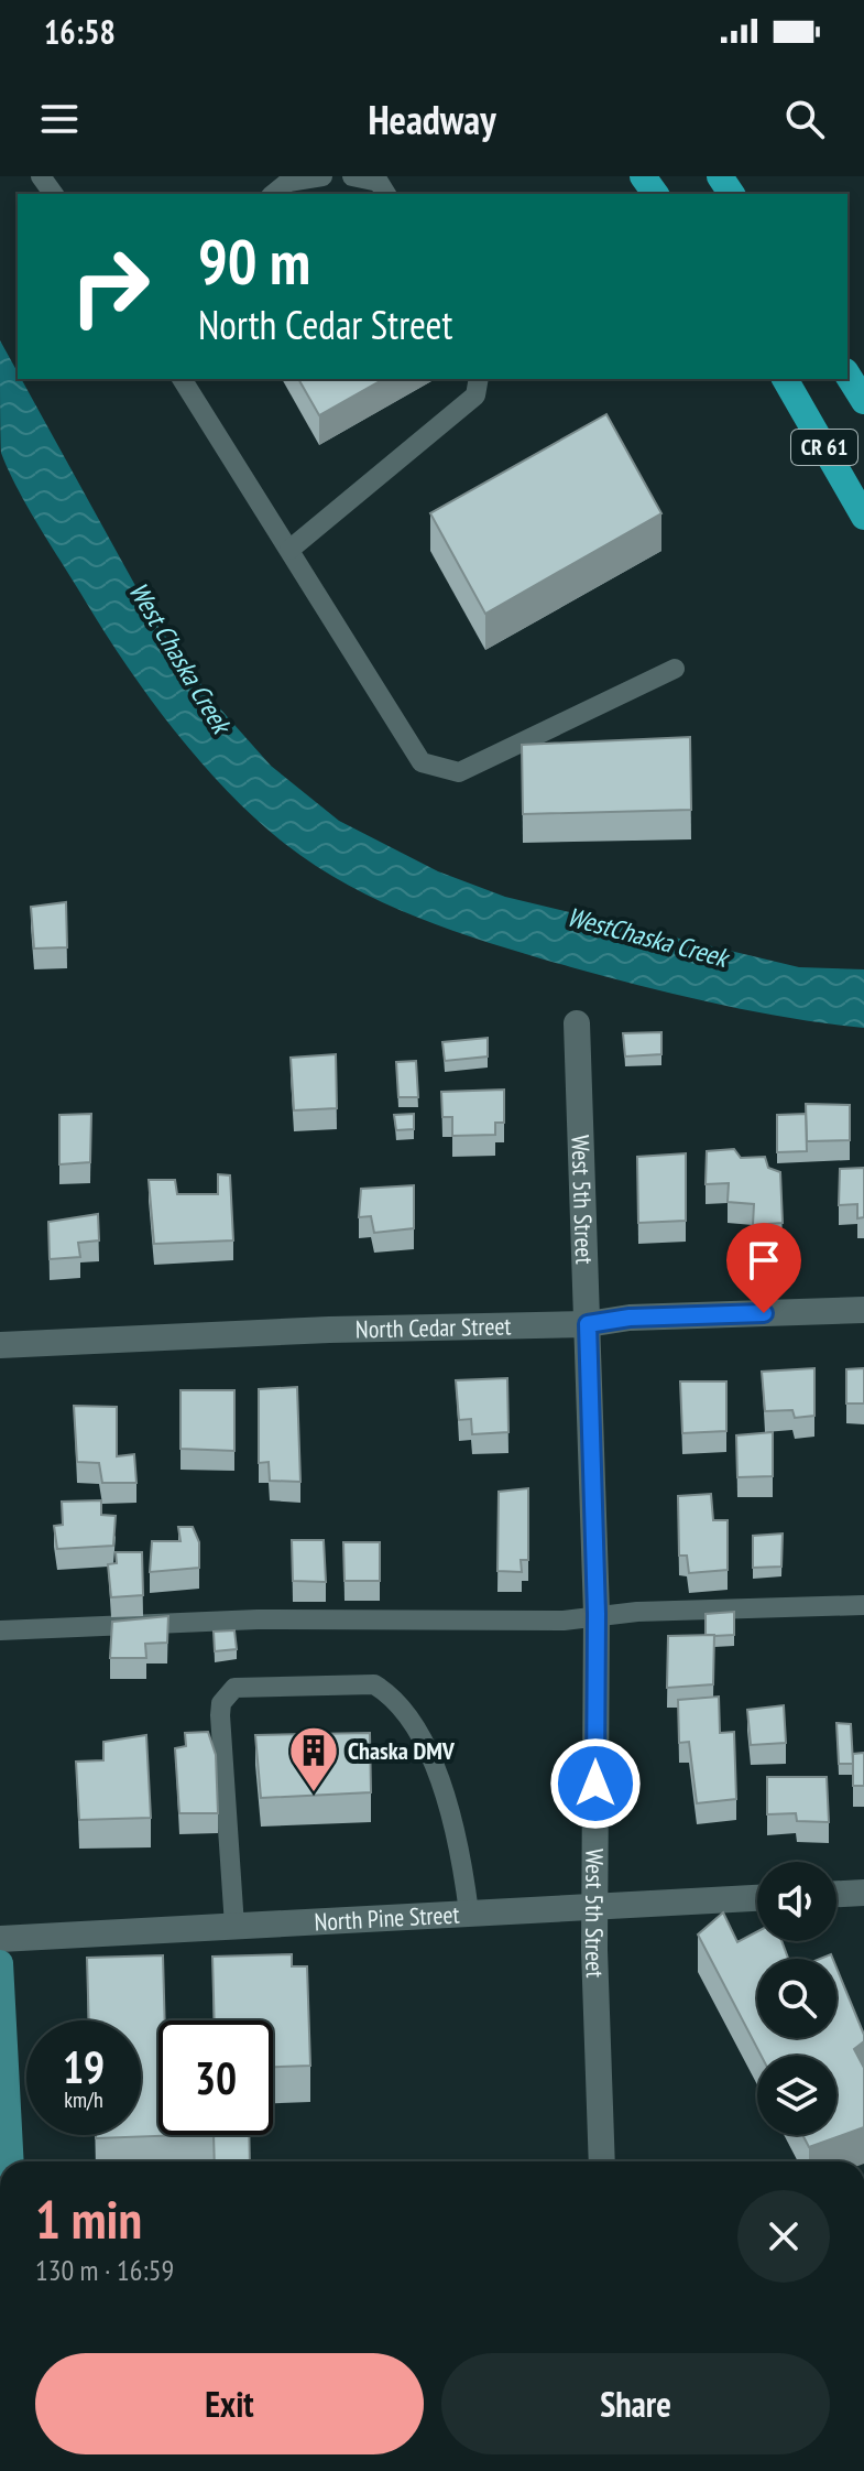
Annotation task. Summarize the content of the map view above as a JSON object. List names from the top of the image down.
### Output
{
  "streets": {
    "main road": ["CR 61"],
    "street": ["West 5th Street", "North Cedar Street", "North Pine Street"]
  },
  "crossings": [
    ["West 5th Street", "North Cedar Street"],
    ["West 5th Street", "North Pine Street"]
  ],
  "water": ["West Chaska Creek", "WestChaska Creek"],
  "places": {
    "building": ["Chaska DMV"]
  },
  "page": {
    "status": "16:58",
    "header": "Headway",
    "turn": ["90 m", "North Cedar Street"],
    "speed": "19 km/h",
    "limit": "30",
    "heading": ["1 min", "130 m · 16:59"],
    "buttons": ["Exit", "Share"]
  }
}
